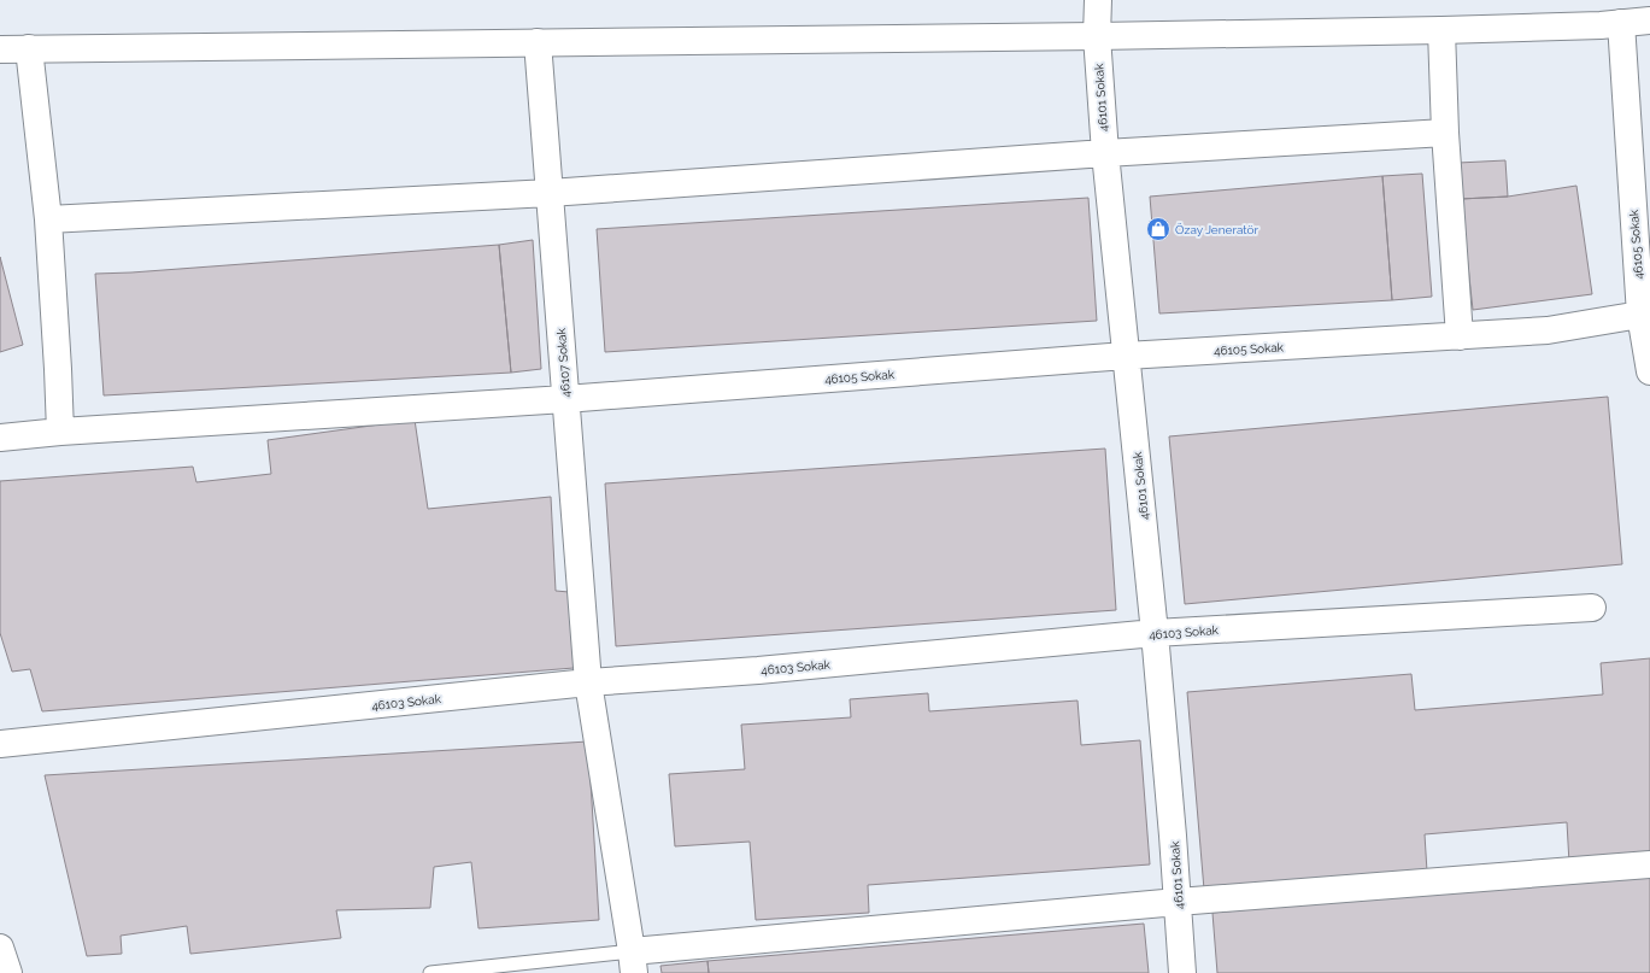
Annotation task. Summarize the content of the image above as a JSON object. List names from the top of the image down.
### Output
{
  "streets": {
    "street": [
      "46101 Sokak",
      "46105 Sokak",
      "46107 Sokak",
      "46103 Sokak"
    ]
  },
  "crossings": [
    ["46101 Sokak", "46105 Sokak"],
    ["46101 Sokak", "46103 Sokak"],
    ["46105 Sokak", "46107 Sokak"],
    ["46107 Sokak", "46103 Sokak"]
  ],
  "places": {
    "shop": ["Özay Jeneratör"]
  }
}
